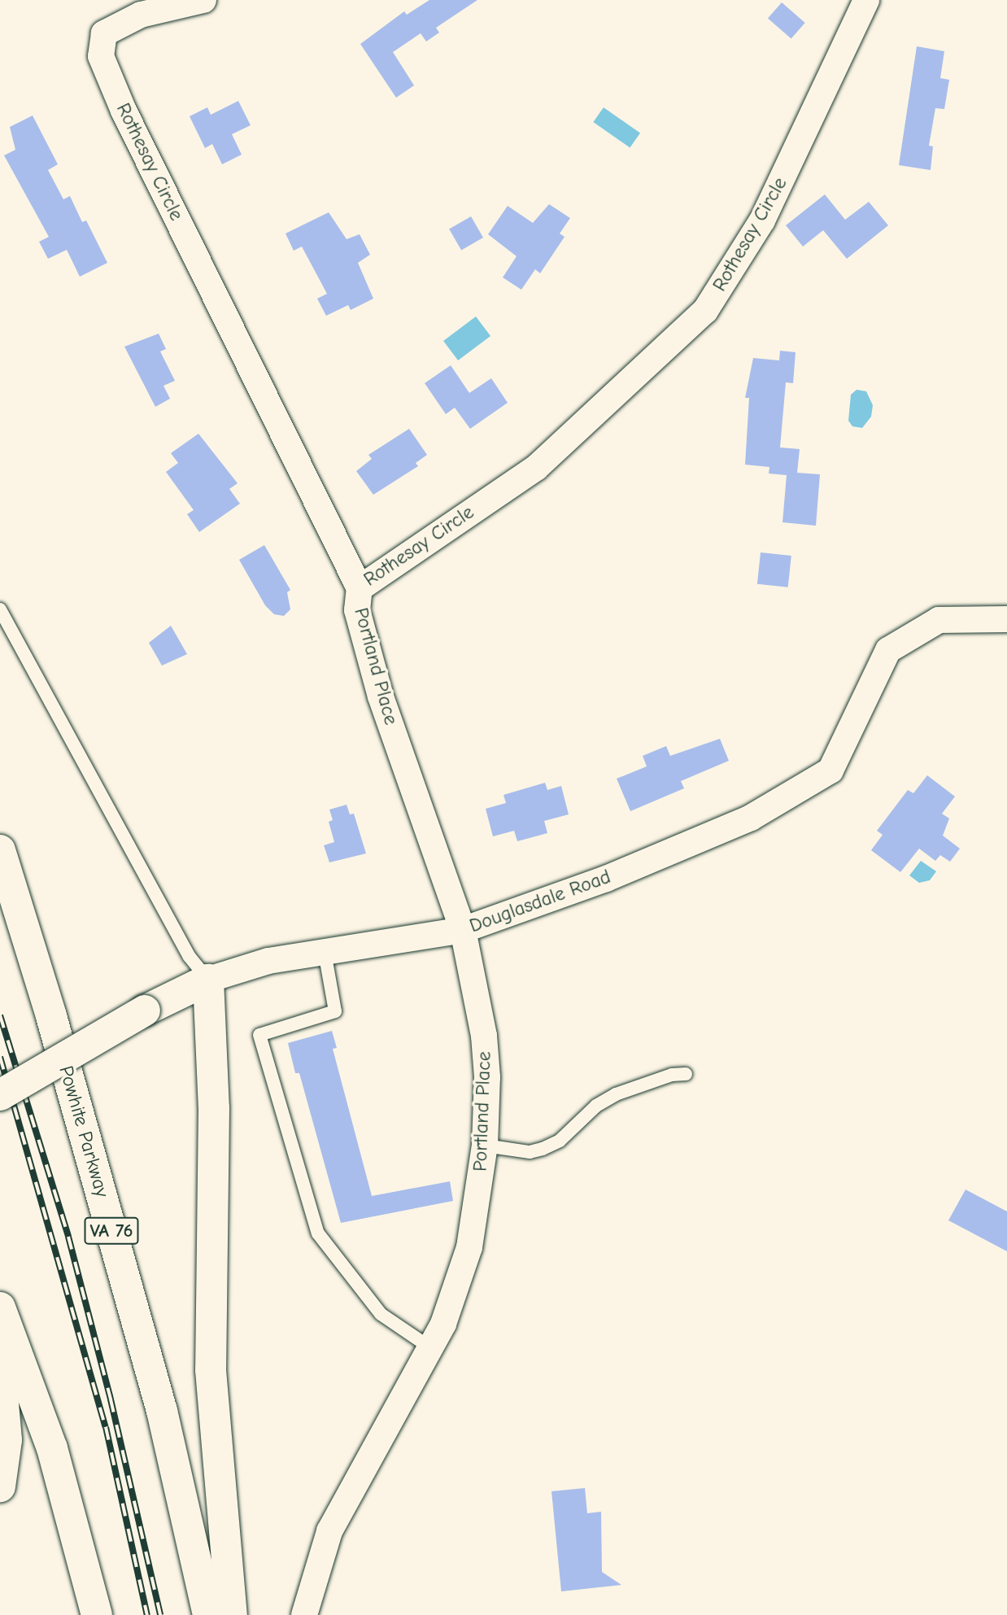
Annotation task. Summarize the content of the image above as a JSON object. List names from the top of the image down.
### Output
{
  "streets": {
    "main road": ["Douglasdale Road", "Powhite Parkway", "VA 76"],
    "street": ["Rothesay Circle", "Portland Place"]
  },
  "crossings": [
    ["Rothesay Circle", "Portland Place"],
    ["Portland Place", "Douglasdale Road"]
  ]
}
